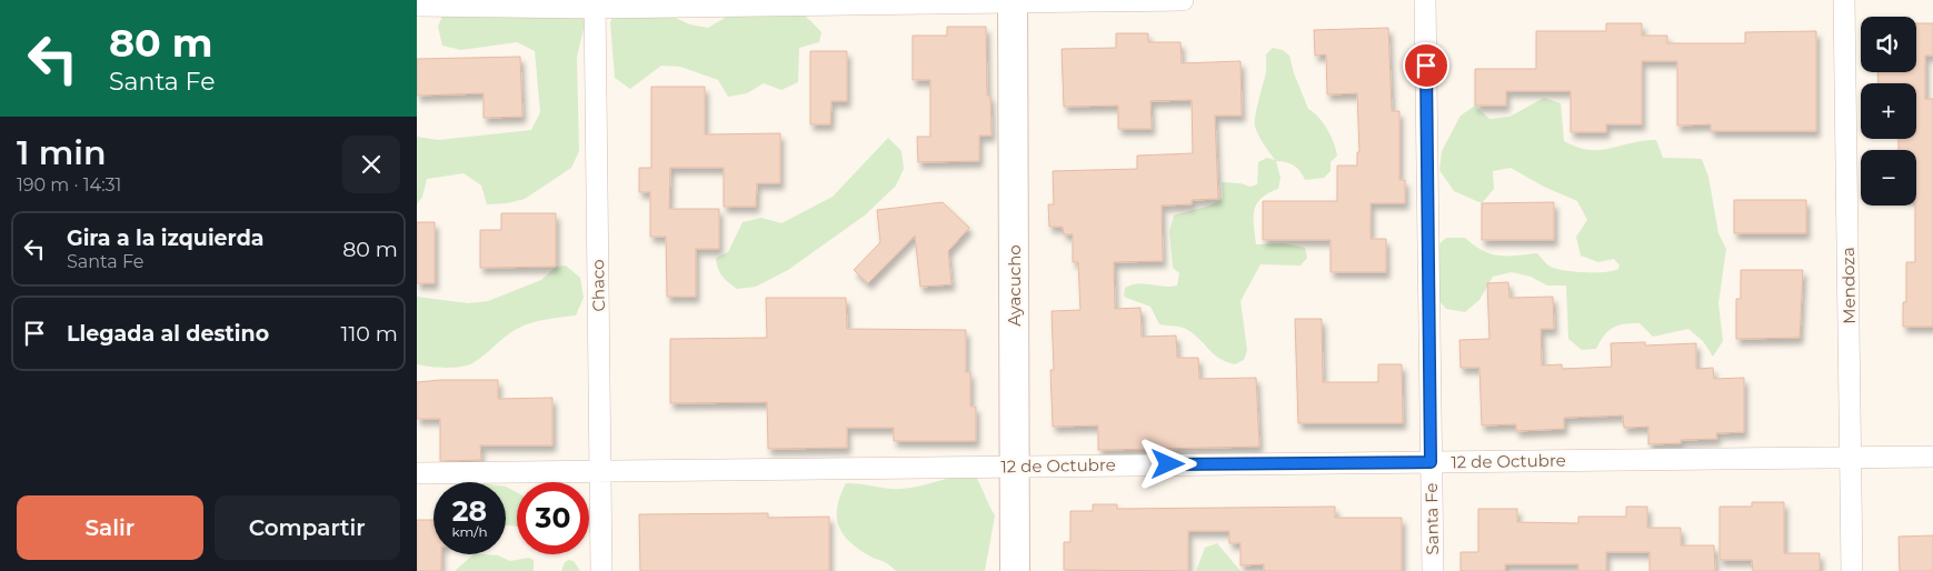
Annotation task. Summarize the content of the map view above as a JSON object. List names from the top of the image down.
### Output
{
  "streets": {
    "street": [
      "Chaco",
      "Ayacucho",
      "Mendoza",
      "12 de Octubre",
      "Santa Fe"
    ]
  },
  "crossings": [
    ["Chaco", "12 de Octubre"],
    ["Ayacucho", "12 de Octubre"],
    ["Mendoza", "12 de Octubre"],
    ["12 de Octubre", "Santa Fe"]
  ],
  "page": {
    "turn": ["80 m", "Santa Fe"],
    "map_buttons": ["+", "−"],
    "heading": ["1 min", "190 m · 14:31"],
    "list": [
      {
        "name": "Gira a la izquierda",
        "note": "Santa Fe",
        "value": "80 m"
      },
      {
        "name": "Llegada al destino",
        "value": "110 m"
      }
    ],
    "speed": "28 km/h",
    "limit": "30",
    "buttons": ["Salir", "Compartir"]
  }
}
